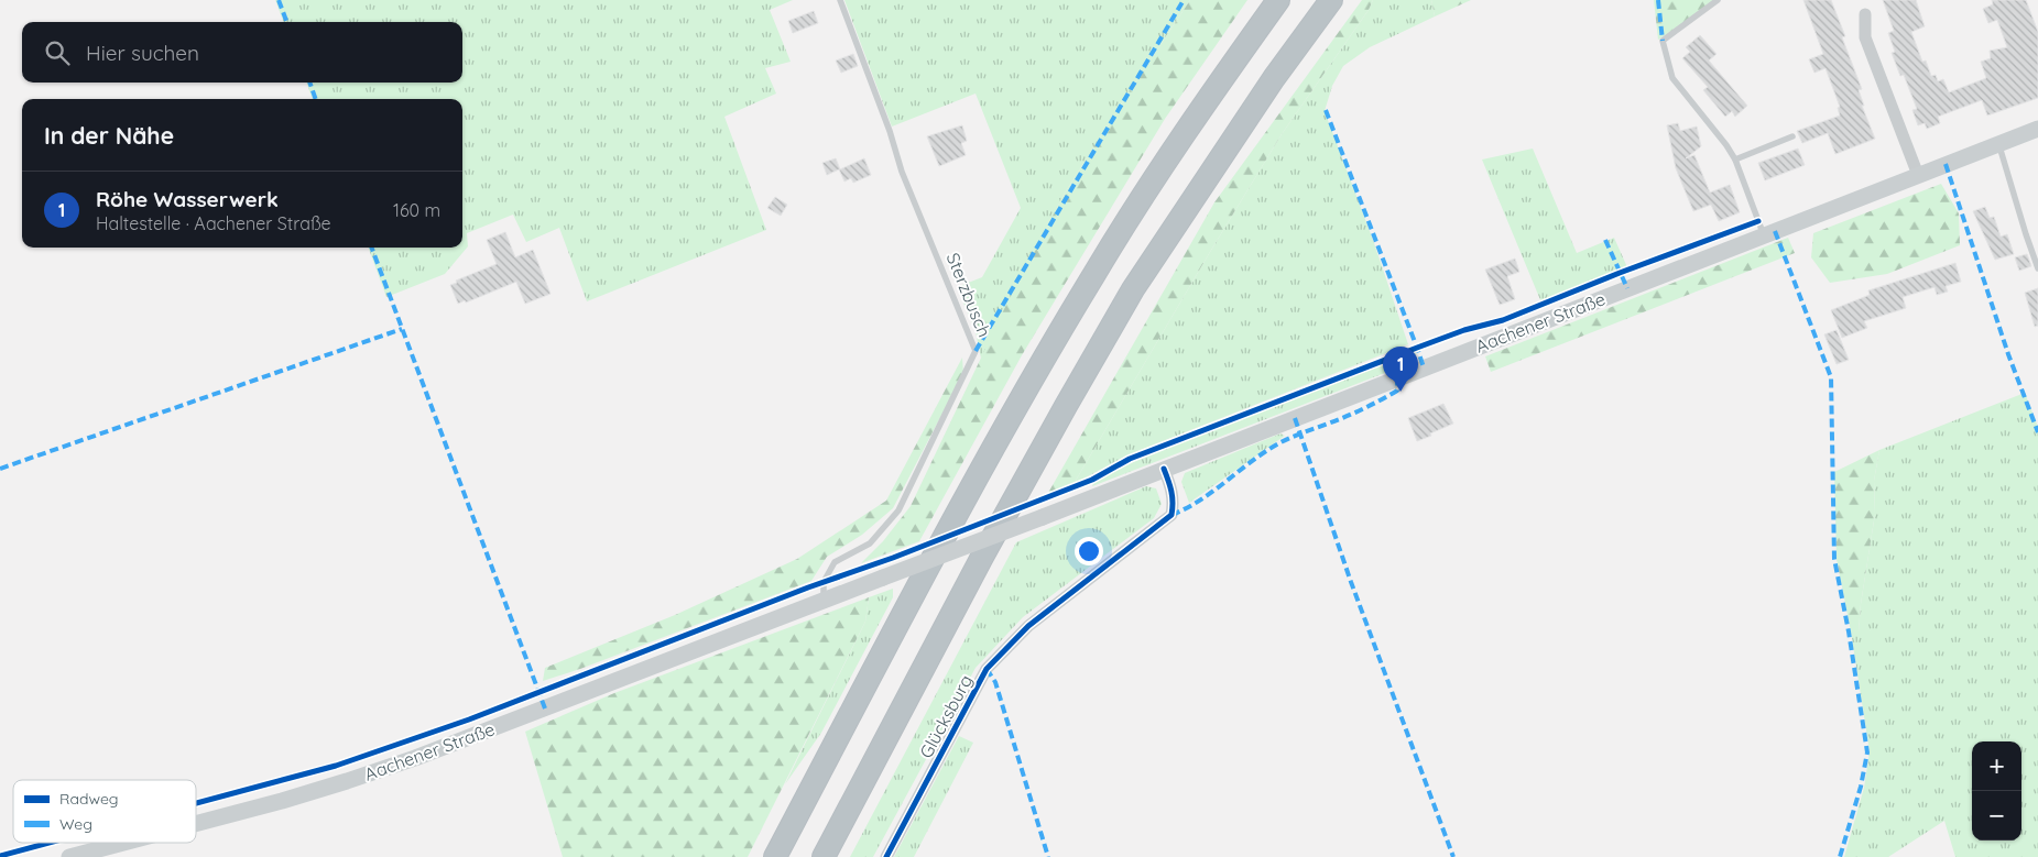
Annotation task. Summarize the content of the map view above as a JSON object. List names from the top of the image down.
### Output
{
  "streets": {
    "main road": ["Aachener Straße"],
    "street": ["Glücksburg"],
    "lane": ["Sterzbusch"]
  },
  "crossings": [
    ["Sterzbusch", "Aachener Straße"],
    ["Aachener Straße", "Glücksburg"]
  ],
  "legend": ["Radweg", "Weg"],
  "page": {
    "search": "Hier suchen",
    "heading": "In der Nähe",
    "list": [
      {
        "mark": "1",
        "name": "Röhe Wasserwerk",
        "note": "Haltestelle · Aachener Straße",
        "value": "160 m"
      }
    ],
    "pins": "1",
    "map_buttons": ["+", "−"]
  }
}
